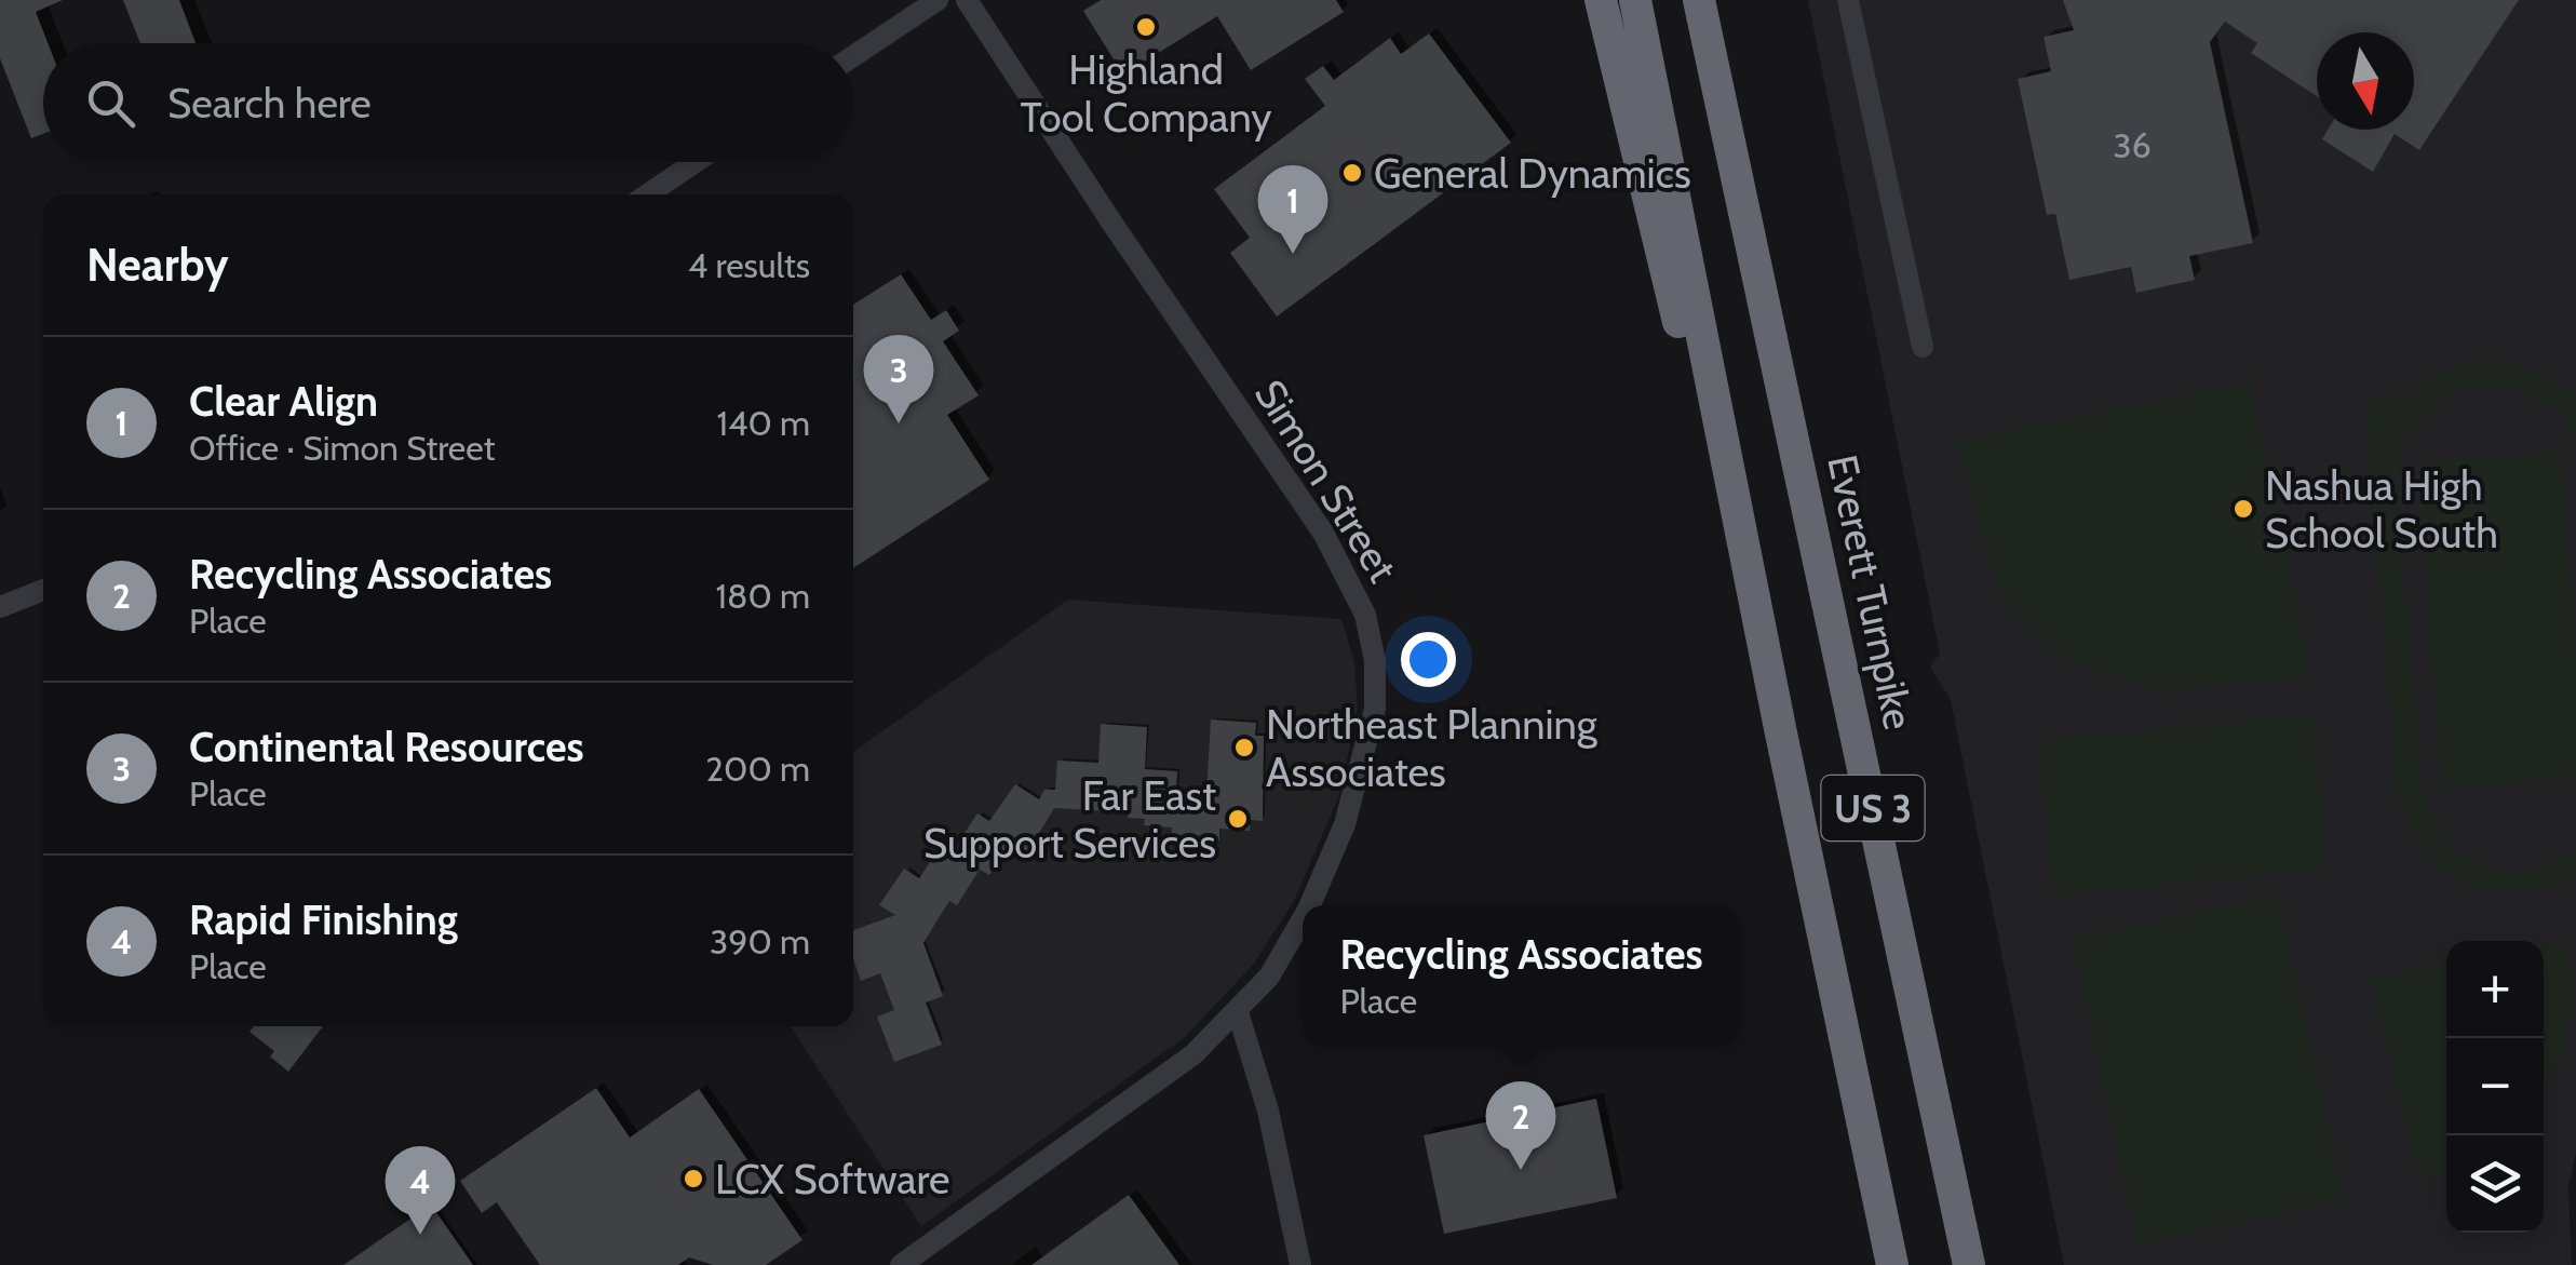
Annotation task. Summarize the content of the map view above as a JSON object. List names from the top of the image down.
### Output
{
  "streets": {
    "highway": ["Everett Turnpike", "US 3"],
    "street": ["Simon Street"]
  },
  "places": [
    "Highland Tool Company",
    "General Dynamics",
    "Nashua High School South",
    "Northeast Planning Associates",
    "Far East Support Services",
    "LCX Software"
  ],
  "house_numbers": ["36"],
  "north": "bottom",
  "page": {
    "search": "Search here",
    "pins": [
      "1",
      "3",
      "2",
      "4"
    ],
    "heading": ["Nearby", "4 results"],
    "list": [
      {
        "mark": "1",
        "name": "Clear Align",
        "note": "Office · Simon Street",
        "value": "140 m"
      },
      {
        "mark": "2",
        "name": "Recycling Associates",
        "note": "Place",
        "value": "180 m"
      },
      {
        "mark": "3",
        "name": "Continental Resources",
        "note": "Place",
        "value": "200 m"
      },
      {
        "mark": "4",
        "name": "Rapid Finishing",
        "note": "Place",
        "value": "390 m"
      }
    ],
    "popup": ["Recycling Associates", "Place"],
    "map_buttons": ["+", "−"]
  }
}
